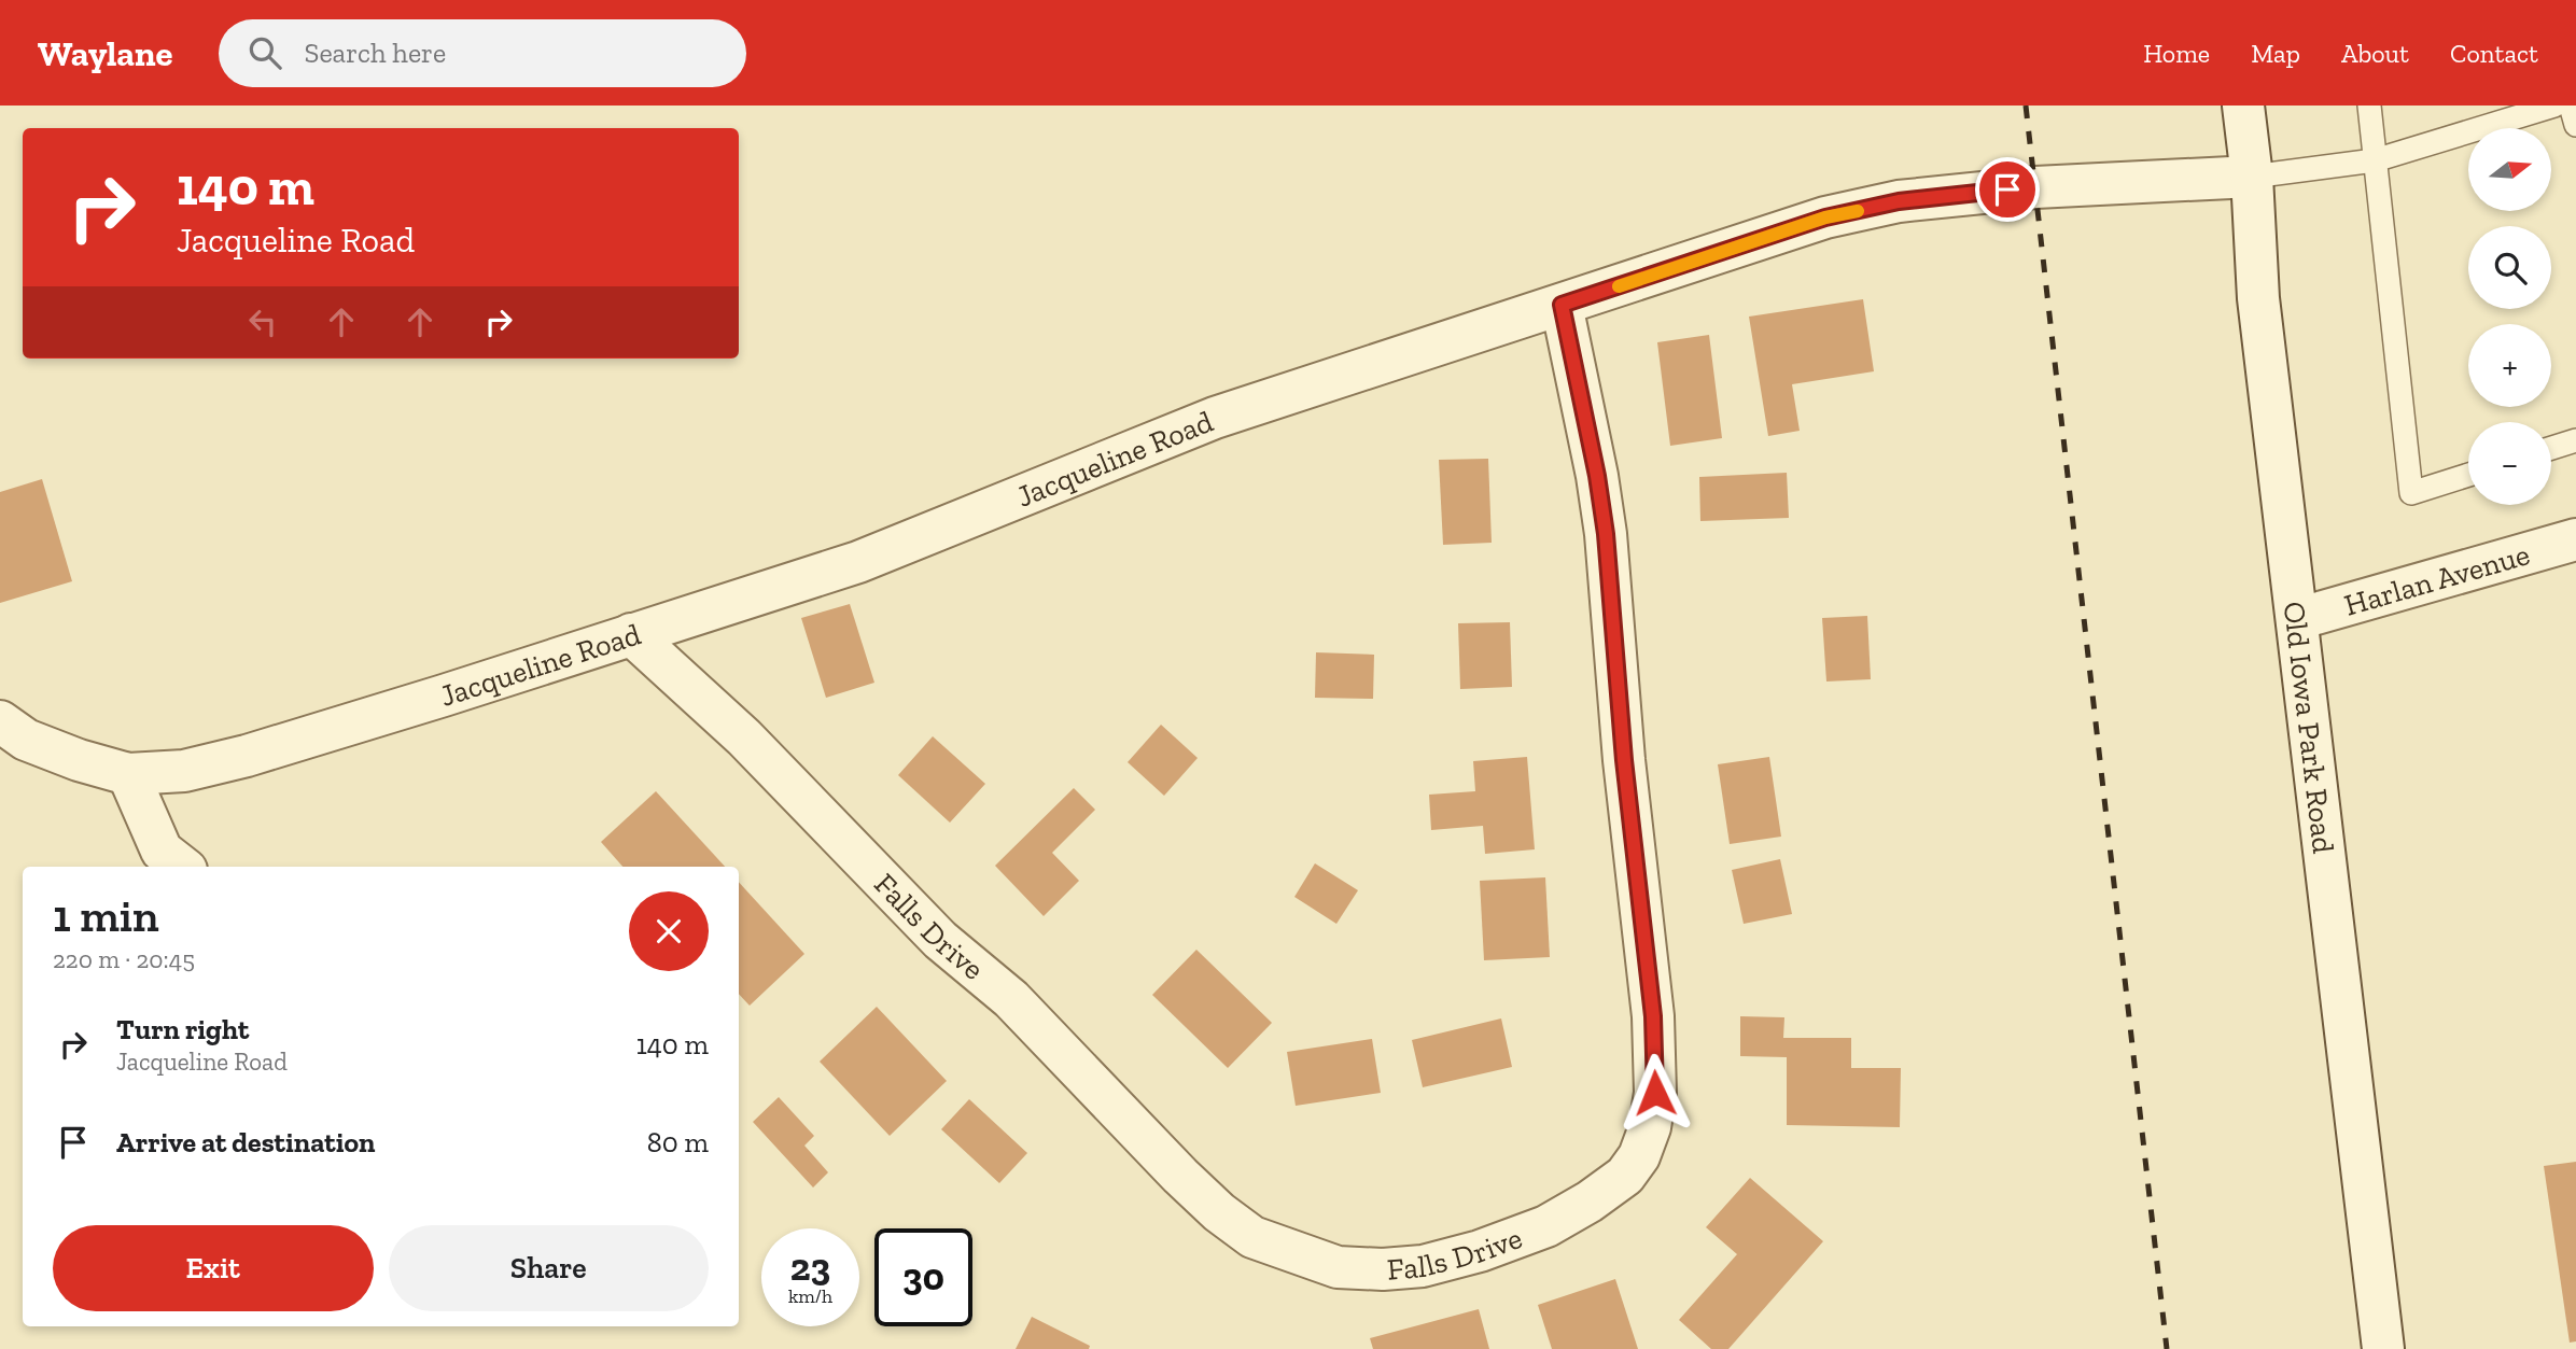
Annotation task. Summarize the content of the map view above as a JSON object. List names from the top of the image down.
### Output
{
  "streets": {
    "street": [
      "Jacqueline Road",
      "Harlan Avenue",
      "Old Iowa Park Road",
      "Falls Drive"
    ]
  },
  "crossings": [
    ["Jacqueline Road", "Old Iowa Park Road"],
    ["Jacqueline Road", "Falls Drive"],
    ["Harlan Avenue", "Old Iowa Park Road"]
  ],
  "north": "right",
  "page": {
    "header": "Waylane",
    "search": "Search here",
    "nav": [
      "Home",
      "Map",
      "About",
      "Contact"
    ],
    "map_buttons": ["+", "−"],
    "turn": ["140 m", "Jacqueline Road"],
    "heading": ["1 min", "220 m · 20:45"],
    "list": [
      {
        "name": "Turn right",
        "note": "Jacqueline Road",
        "value": "140 m"
      },
      {
        "name": "Arrive at destination",
        "value": "80 m"
      }
    ],
    "buttons": ["Exit", "Share"],
    "speed": "23 km/h",
    "limit": "30"
  }
}
